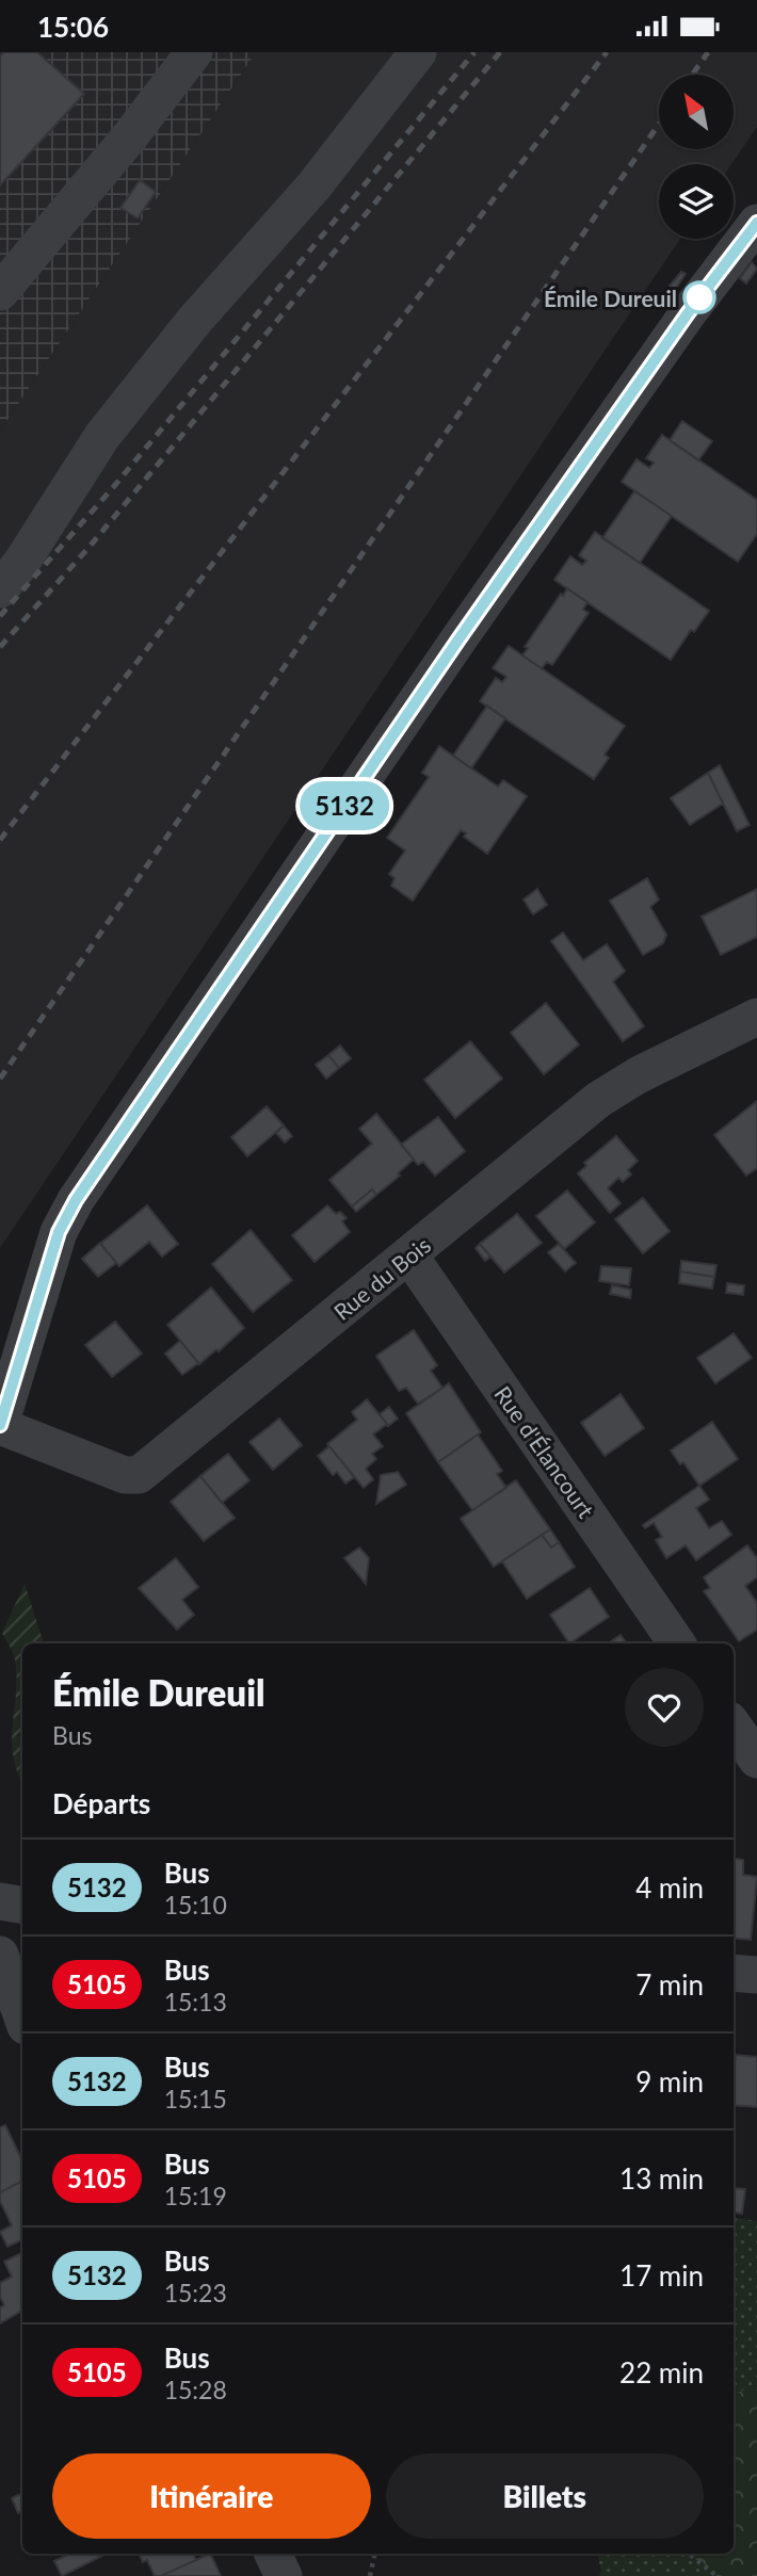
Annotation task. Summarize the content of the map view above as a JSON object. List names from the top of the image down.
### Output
{
  "streets": {
    "street": ["Rue du Bois", "Rue d'Élancourt"]
  },
  "crossings": [
    ["Rue du Bois", "Rue d'Élancourt"]
  ],
  "places": ["Émile Dureuil"],
  "lines": ["bus line 5132"],
  "north": "top left",
  "page": {
    "status": "15:06",
    "on_map": "5132",
    "heading": [
      ["Émile Dureuil", "Bus"],
      "Départs"
    ],
    "list": [
      {
        "mark": "5132",
        "name": "Bus",
        "note": "15:10",
        "value": "4 min"
      },
      {
        "mark": "5105",
        "name": "Bus",
        "note": "15:13",
        "value": "7 min"
      },
      {
        "mark": "5132",
        "name": "Bus",
        "note": "15:15",
        "value": "9 min"
      },
      {
        "mark": "5105",
        "name": "Bus",
        "note": "15:19",
        "value": "13 min"
      },
      {
        "mark": "5132",
        "name": "Bus",
        "note": "15:23",
        "value": "17 min"
      },
      {
        "mark": "5105",
        "name": "Bus",
        "note": "15:28",
        "value": "22 min"
      }
    ],
    "buttons": ["Itinéraire", "Billets"]
  }
}
